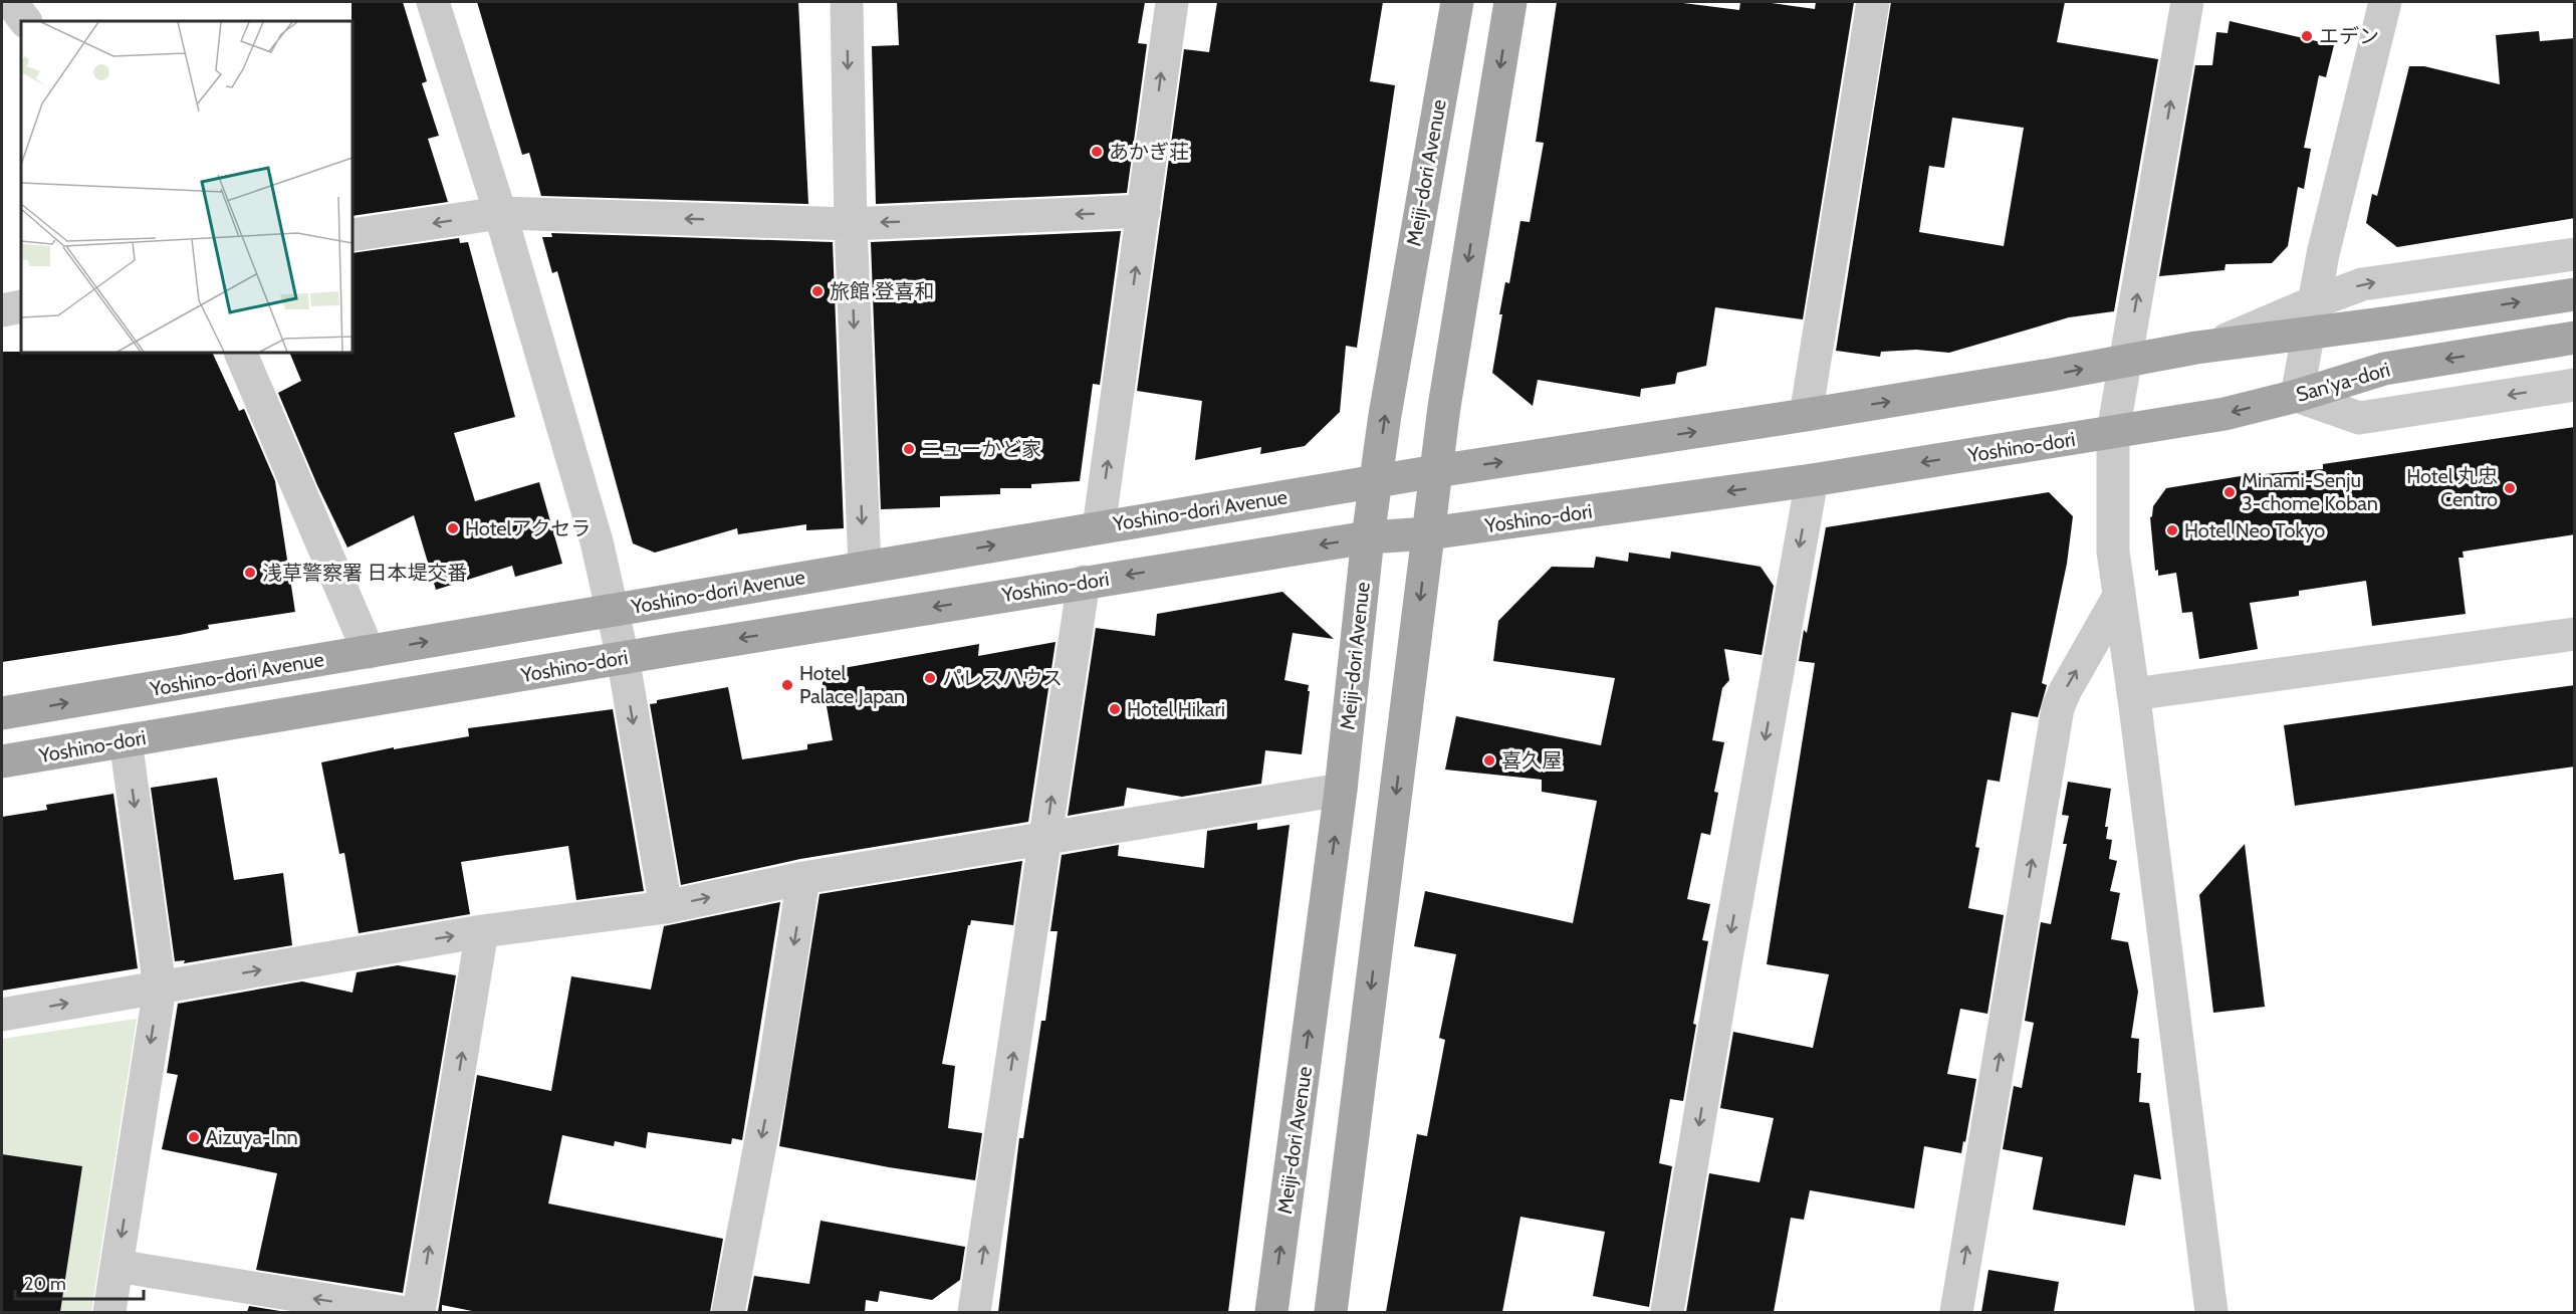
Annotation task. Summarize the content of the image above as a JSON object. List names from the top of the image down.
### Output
{
  "streets": {
    "main road": [
      "Meiji-dori Avenue",
      "San'ya-dori",
      "Yoshino-dori",
      "Yoshino-dori Avenue"
    ]
  },
  "crossings": [
    ["Meiji-dori Avenue", "Yoshino-dori"],
    ["Meiji-dori Avenue", "Yoshino-dori Avenue"],
    ["San'ya-dori", "Yoshino-dori"]
  ],
  "one_way": ["Yoshino-dori Avenue"],
  "places": [
    "エデン",
    "あかぎ荘",
    "旅館 登喜和",
    "ニューかど家",
    "Hotel 丸忠 Centro",
    "Minami-Senju 3-chome Koban",
    "Hotelアクセラ",
    "Hotel Neo Tokyo",
    "浅草警察署 日本堤交番",
    "パレスハウス",
    "Hotel Palace Japan",
    "Hotel Hikari",
    "喜久屋",
    "Aizuya-Inn"
  ],
  "scale_bar": "20 m"
}
